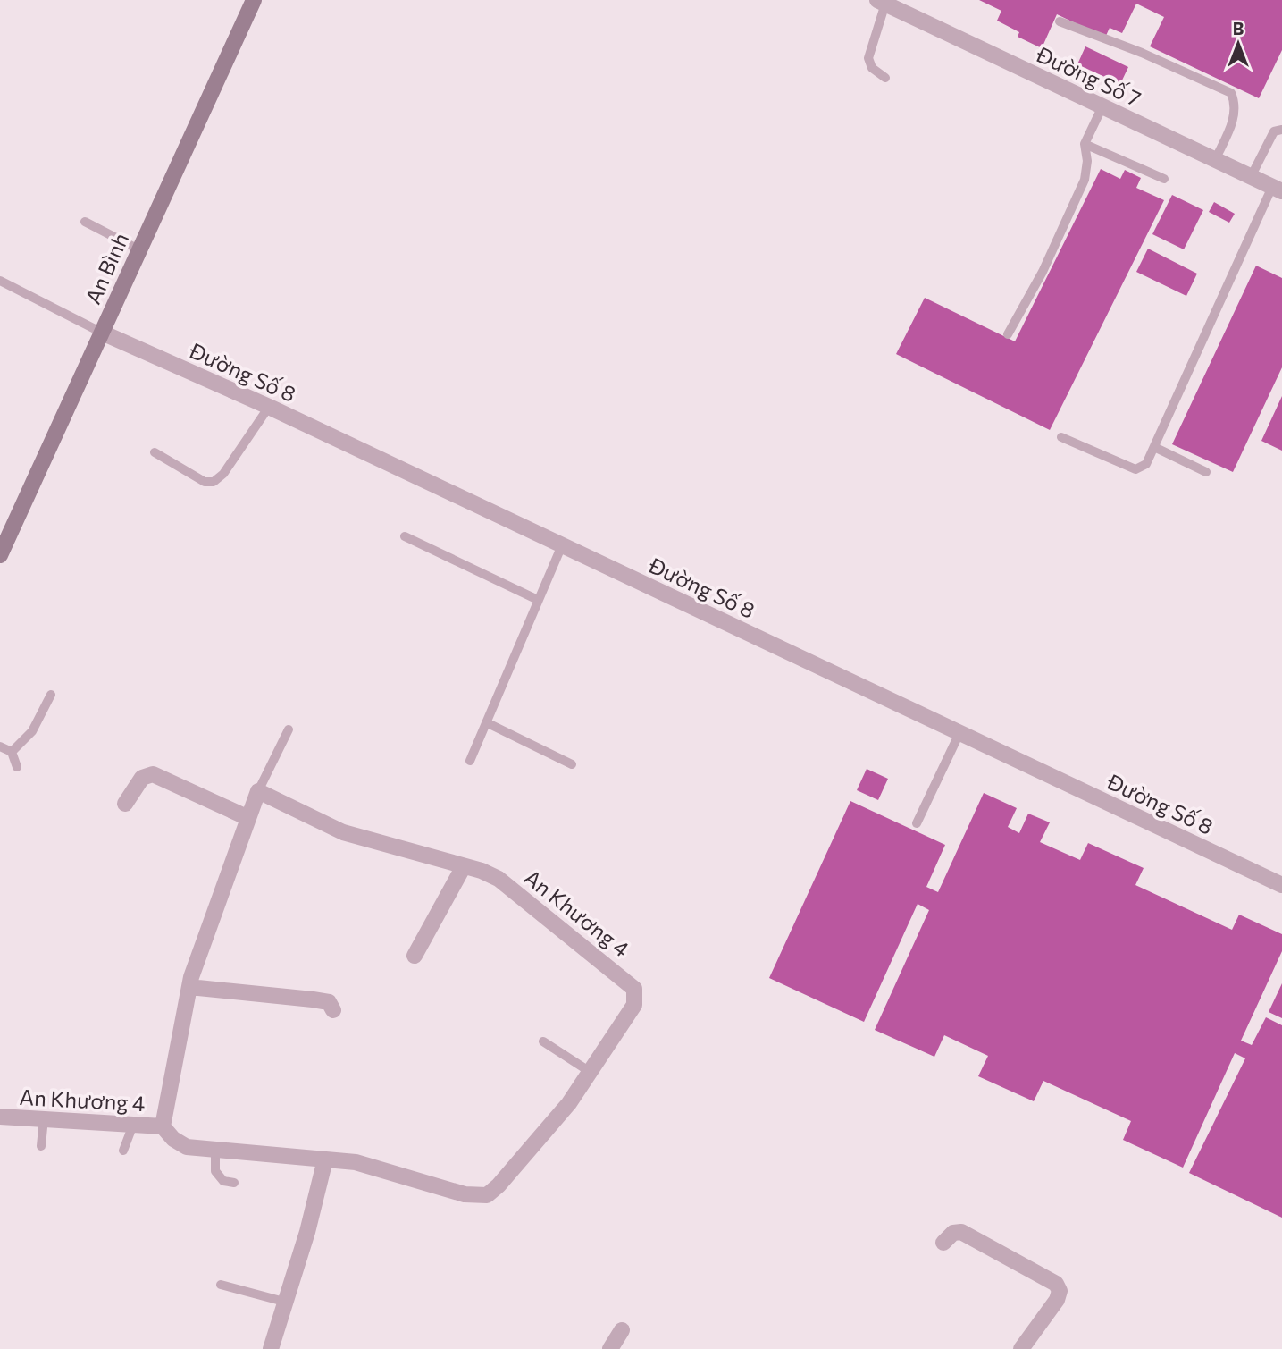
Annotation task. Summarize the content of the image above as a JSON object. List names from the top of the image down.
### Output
{
  "streets": {
    "main road": ["An Bình"],
    "street": ["Đường Số 7", "Đường Số 8", "An Khương 4"]
  },
  "crossings": [
    ["An Bình", "Đường Số 8"]
  ],
  "north": "top"
}
